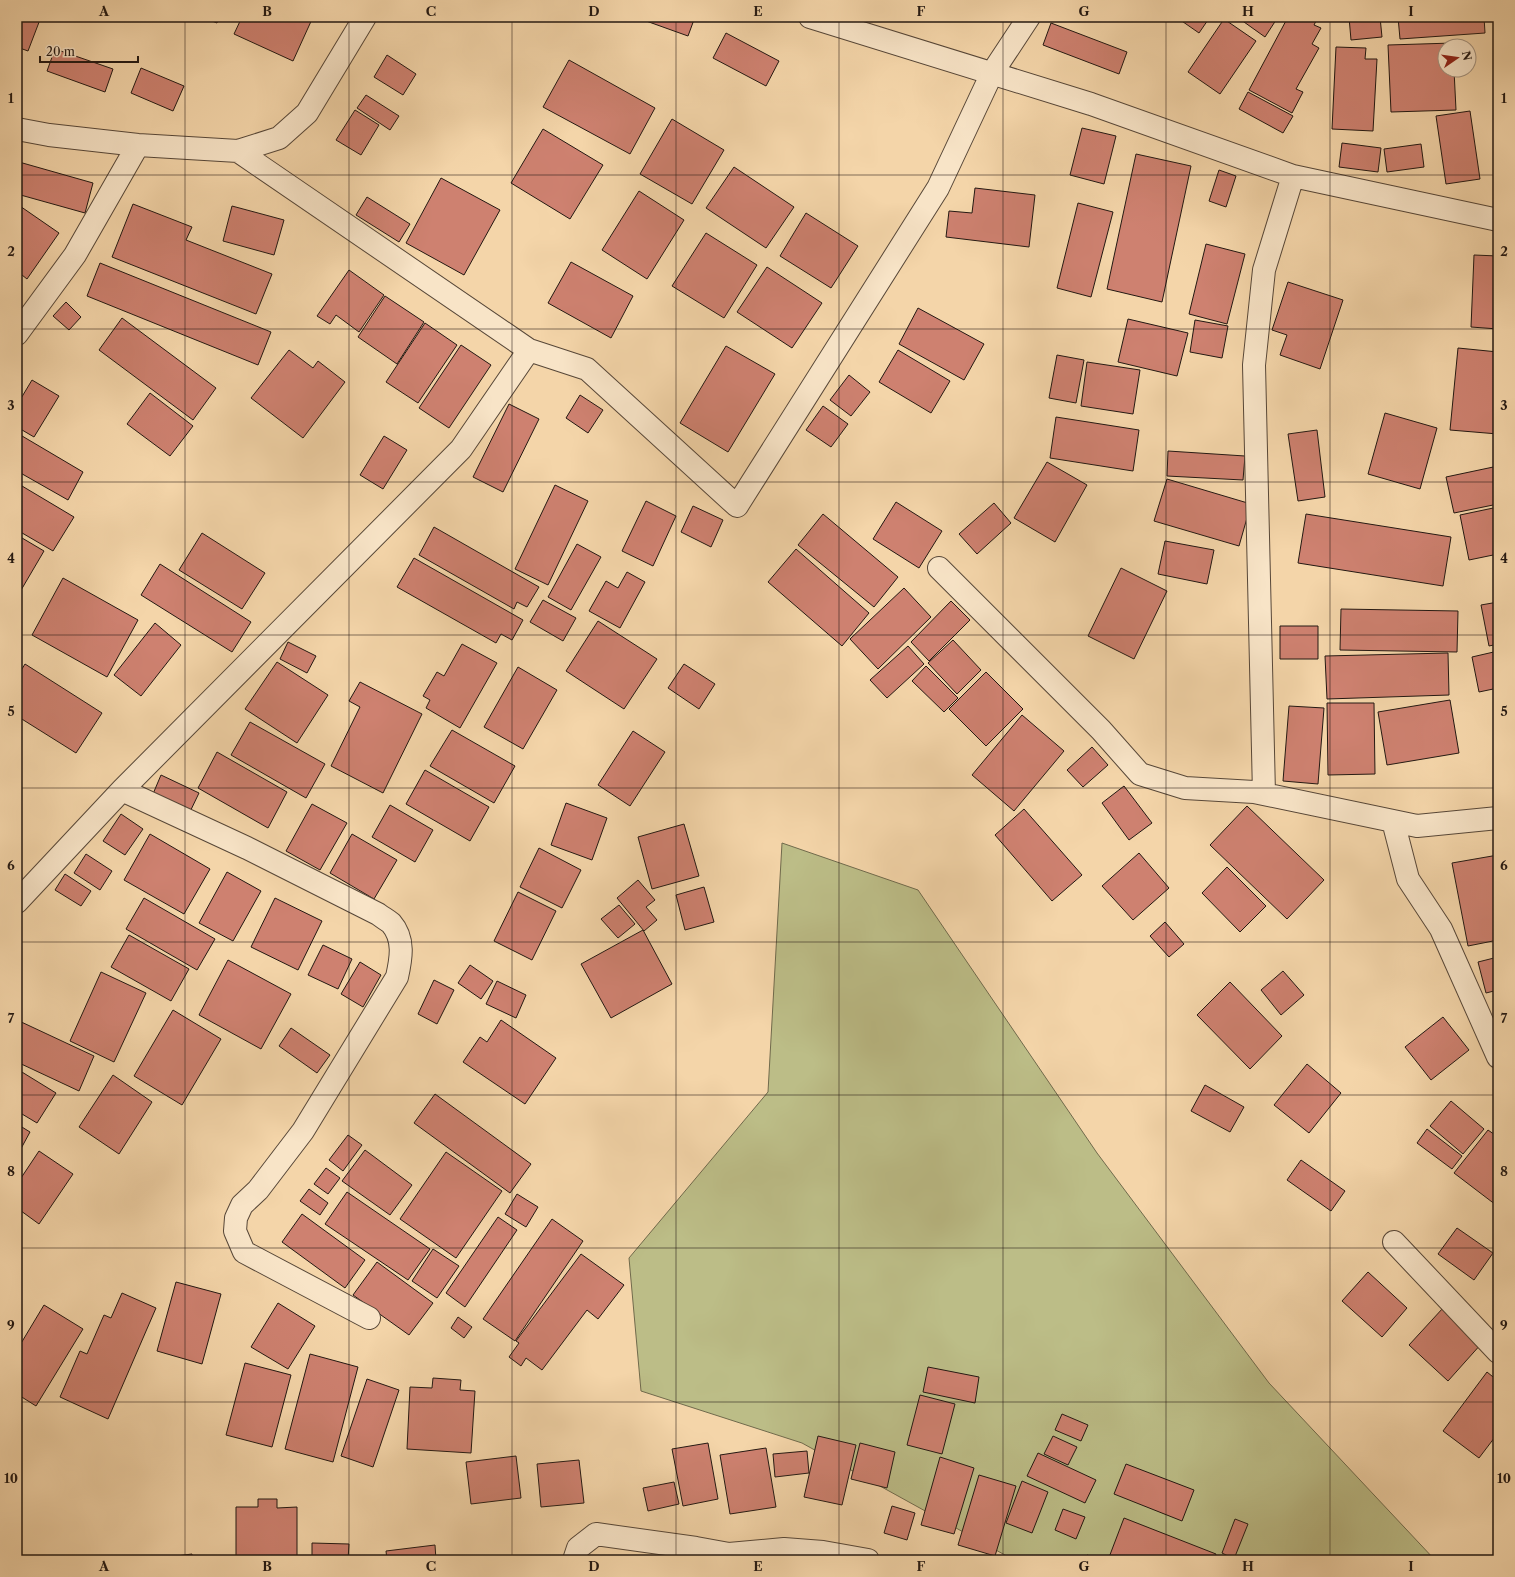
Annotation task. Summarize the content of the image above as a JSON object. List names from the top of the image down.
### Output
{
  "scale_bar": "20 m",
  "north": "right",
  "grid": {
    "columns": [
      "A",
      "B",
      "C",
      "D",
      "E",
      "F",
      "G",
      "H",
      "I"
    ],
    "rows": [
      "1",
      "2",
      "3",
      "4",
      "5",
      "6",
      "7",
      "8",
      "9",
      "10"
    ]
  }
}
